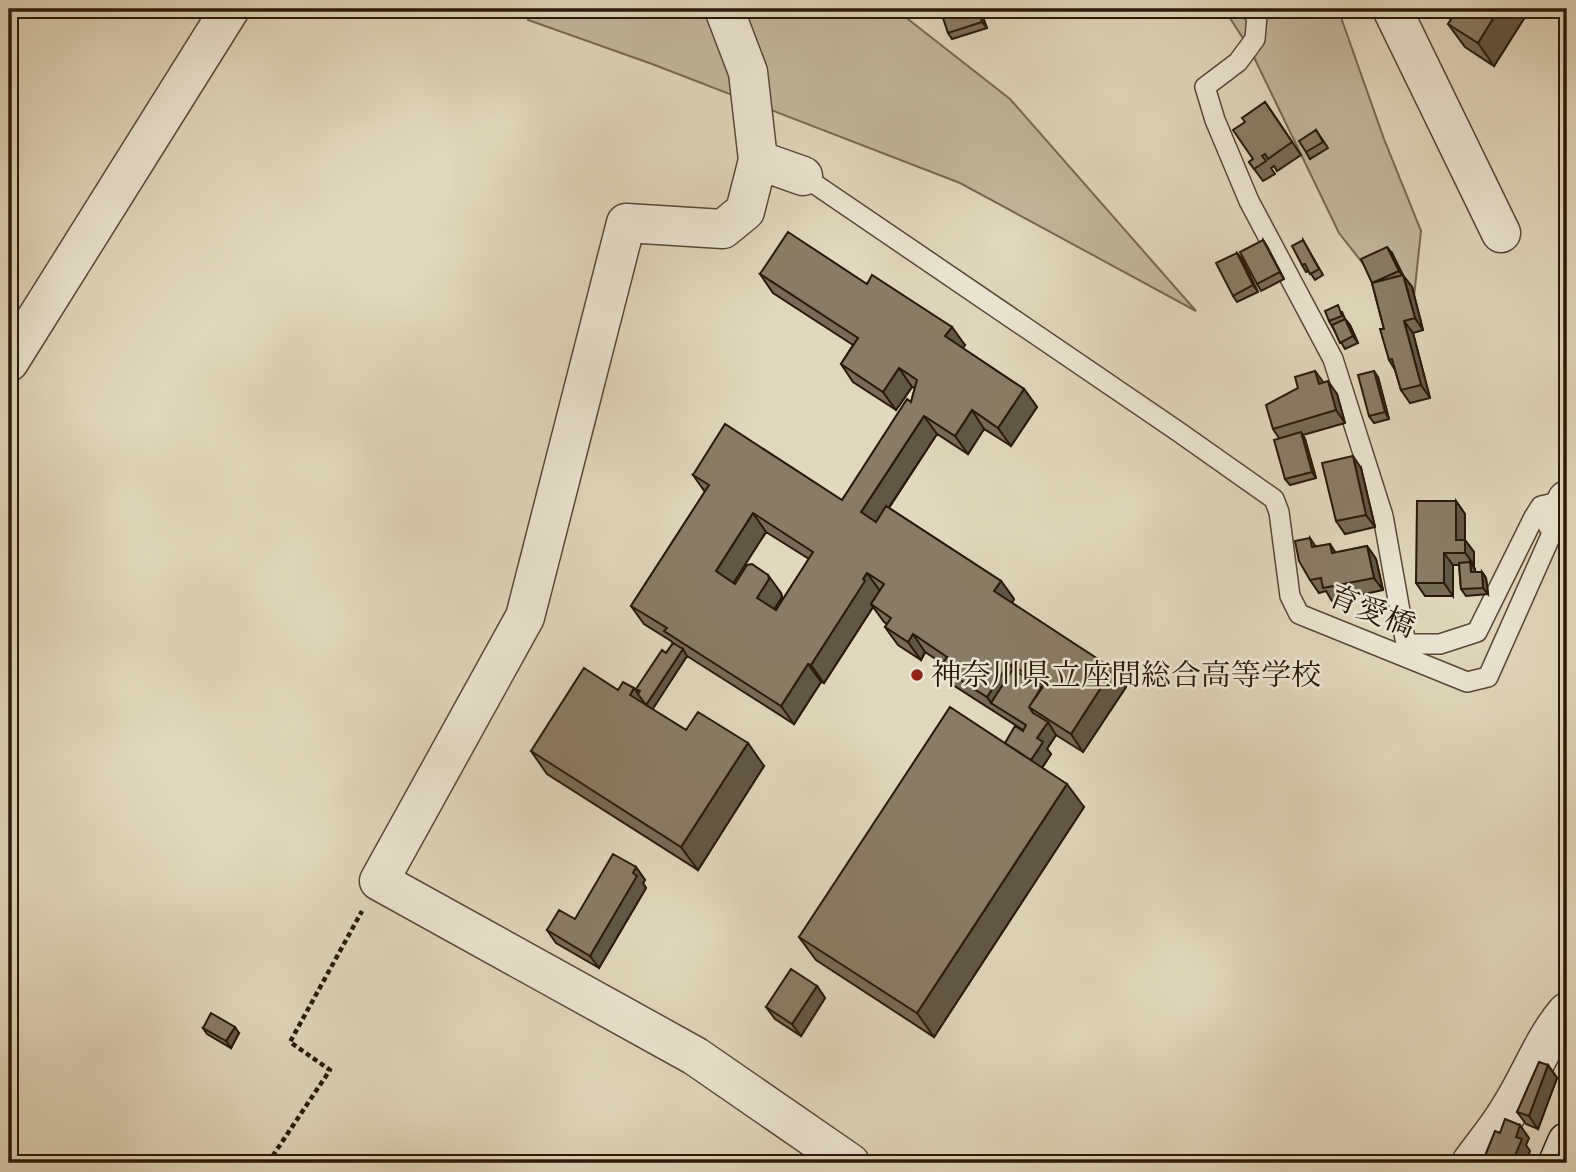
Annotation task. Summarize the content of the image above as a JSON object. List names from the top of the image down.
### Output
{
  "streets": {
    "lane": ["育愛橋"]
  },
  "places": ["神奈川県立座間総合高等学校"]
}
